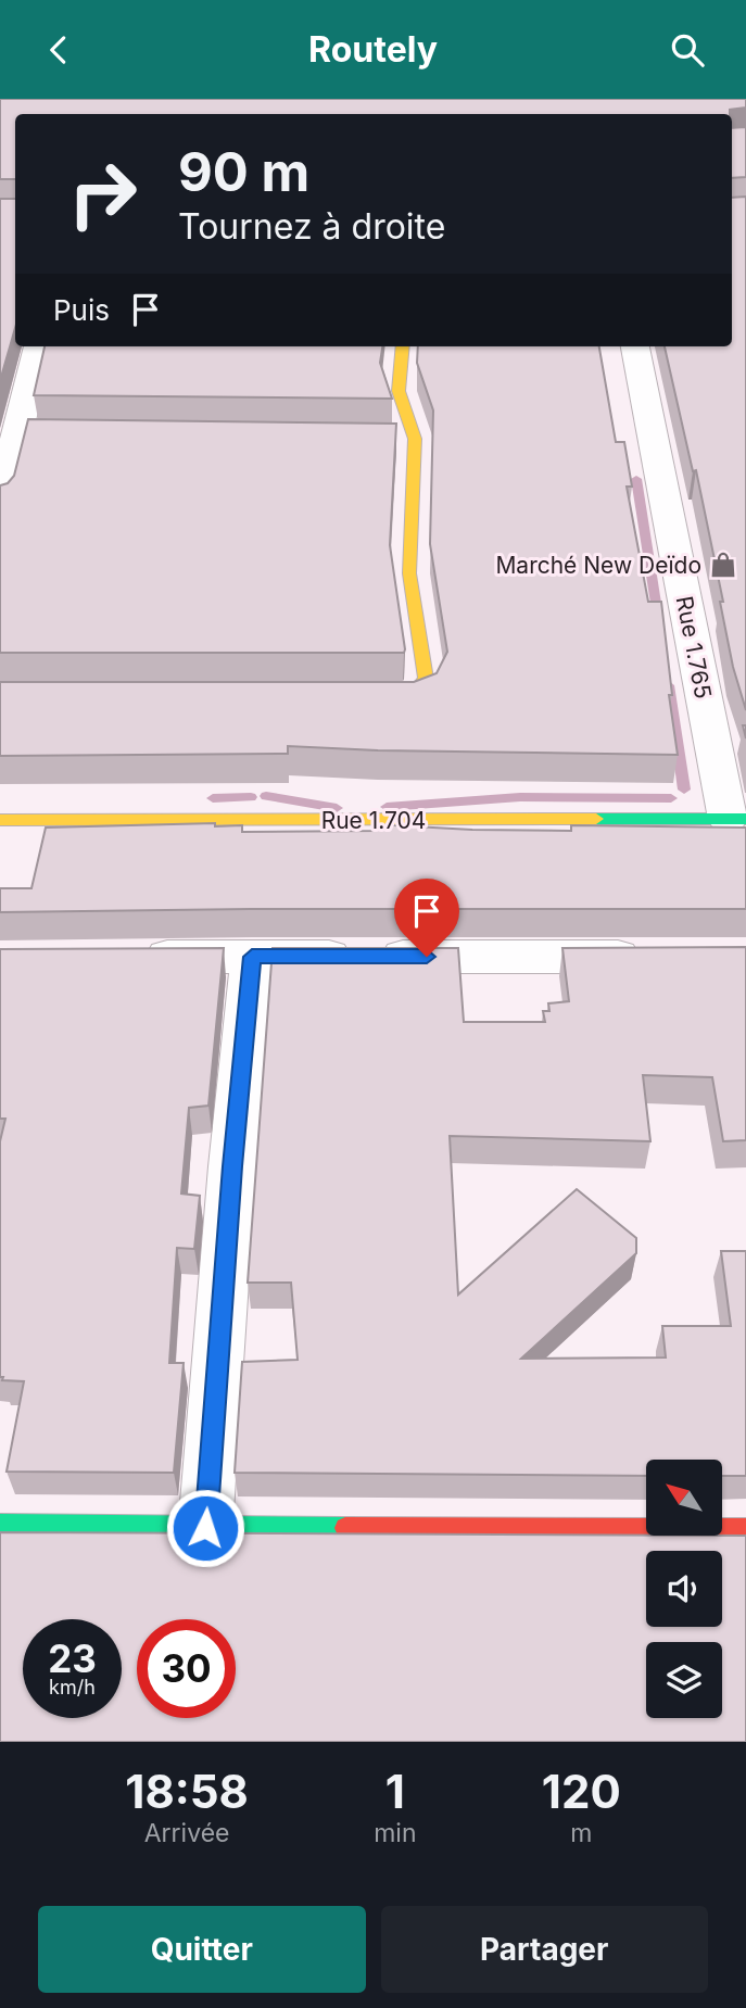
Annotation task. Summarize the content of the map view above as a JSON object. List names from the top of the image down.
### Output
{
  "streets": {
    "street": ["Rue 1.765", "Rue 1.704"]
  },
  "crossings": [
    ["Rue 1.765", "Rue 1.704"]
  ],
  "places": {
    "shop": ["Marché New Deïdo"]
  },
  "north": "top left",
  "page": {
    "header": "Routely",
    "turn": ["90 m", "Tournez à droite"],
    "then": "Puis",
    "speed": "23 km/h",
    "limit": "30",
    "eta": [
      "18:58",
      "Arrivée",
      "1",
      "min",
      "120",
      "m"
    ],
    "buttons": ["Quitter", "Partager"]
  }
}
